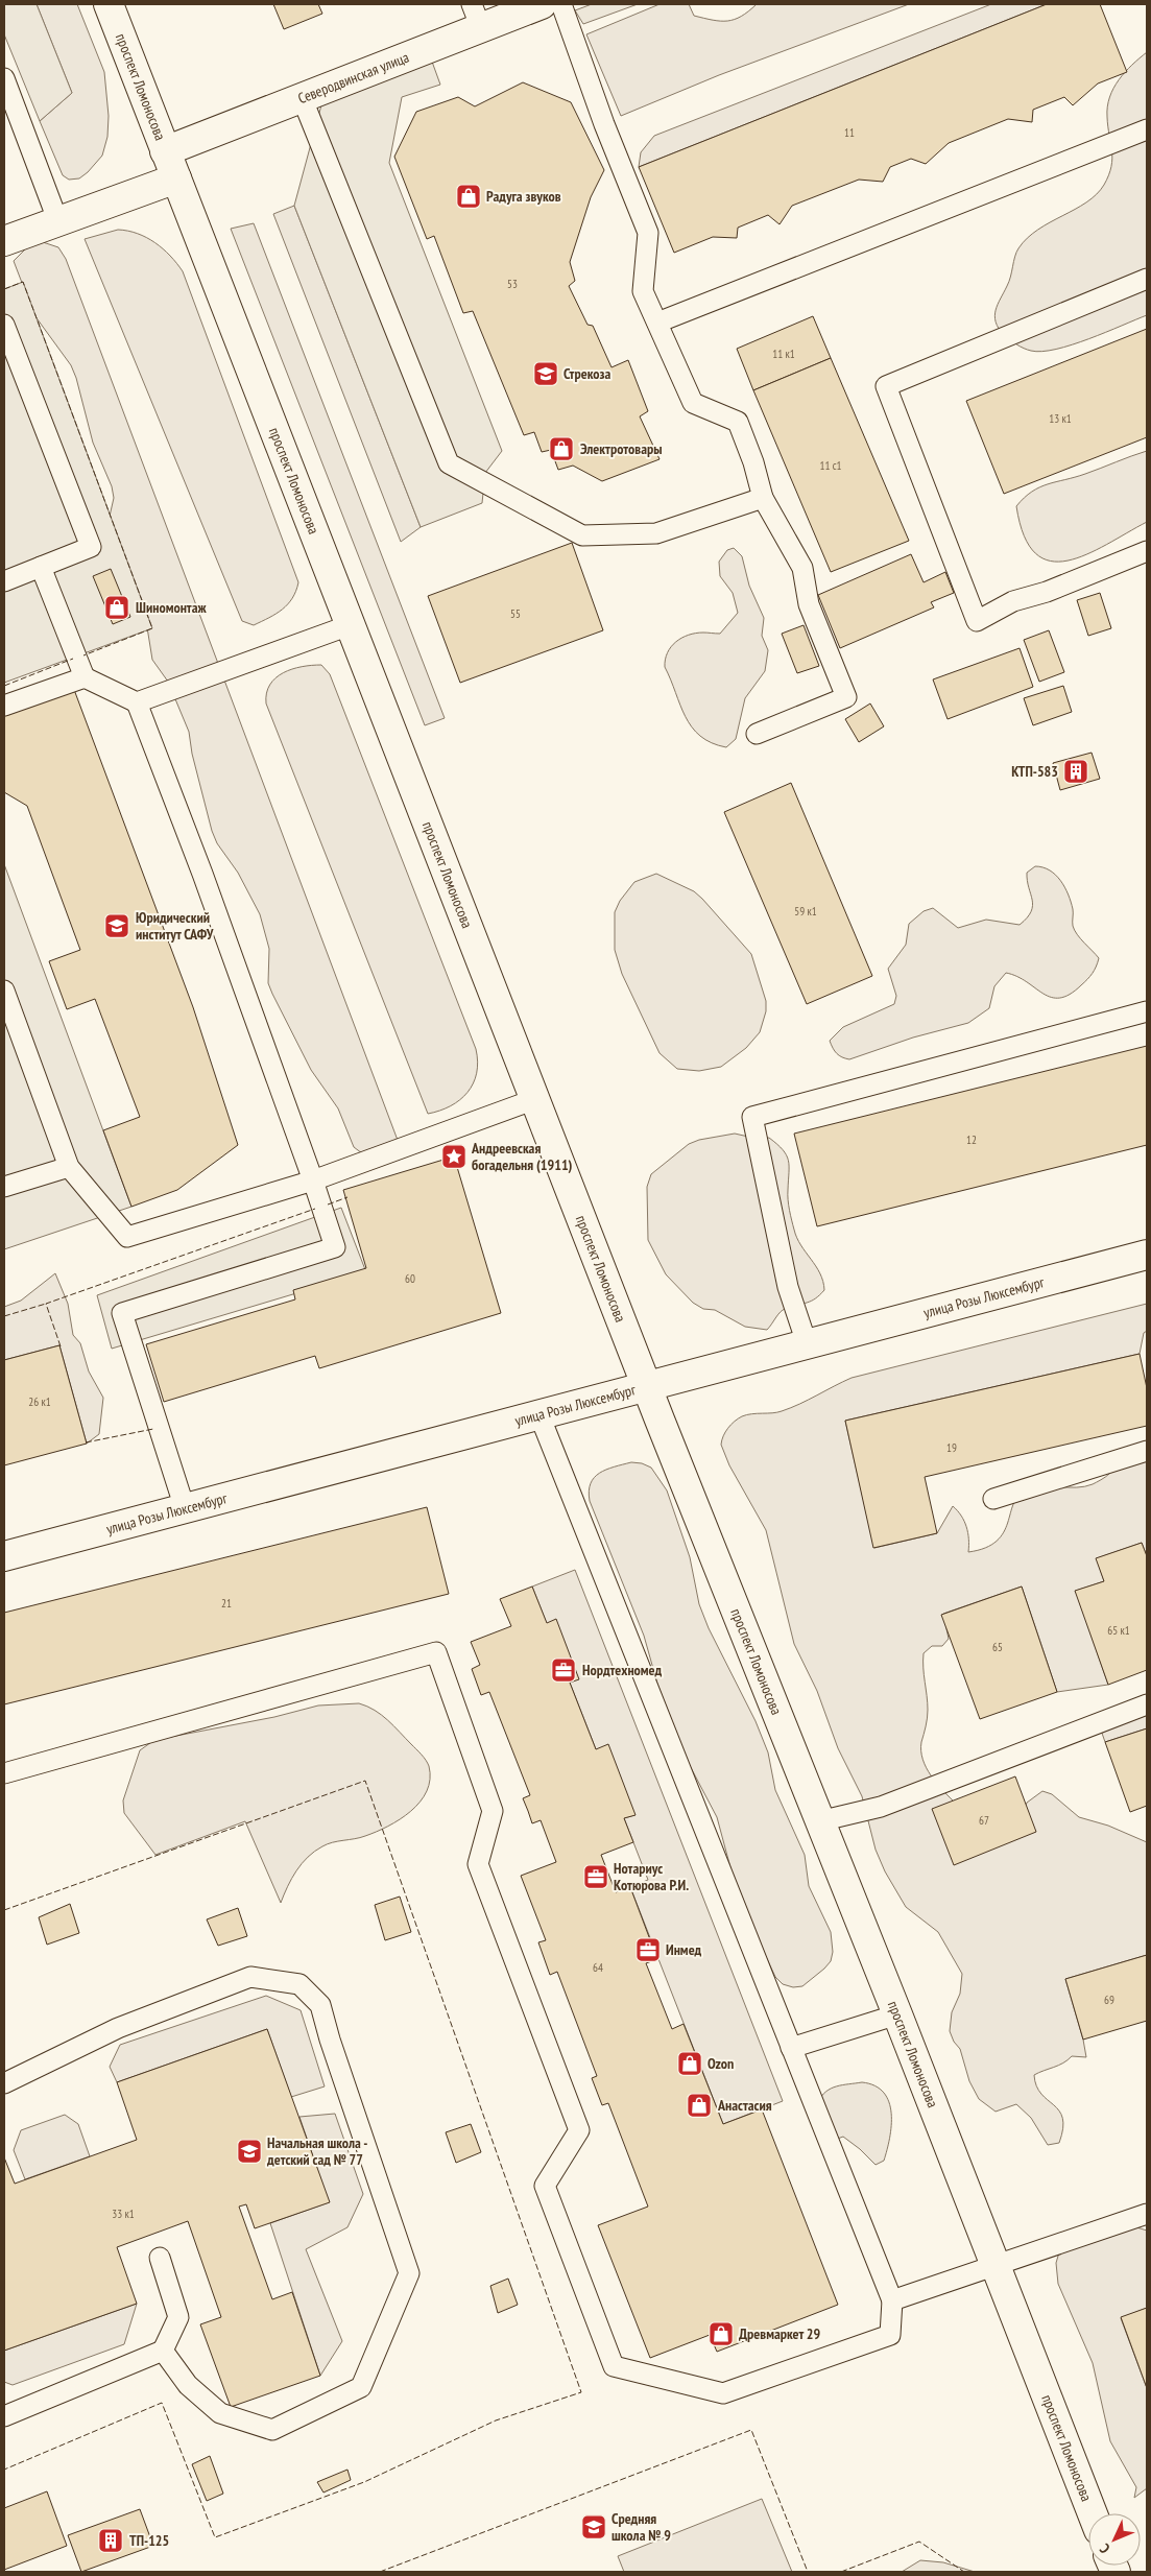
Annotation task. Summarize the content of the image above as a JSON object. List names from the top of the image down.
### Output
{
  "streets": {
    "main road": ["Северодвинская улица", "проспект Ломоносова", "улица Розы Люксембург"]
  },
  "crossings": [
    ["Северодвинская улица", "проспект Ломоносова"],
    ["проспект Ломоносова", "улица Розы Люксембург"]
  ],
  "places": {
    "shop": [
      "Радуга звуков",
      "Электротовары",
      "Шиномонтаж",
      "Ozon",
      "Анастасия",
      "Древмаркет 29"
    ],
    "school or university": [
      "Стрекоза",
      "Юридический институт САФУ",
      "Начальная школа - детский сад № 77",
      "Средняя школа № 9"
    ],
    "building": ["КТП-583", "ТП-125"],
    "place": ["Андреевская богадельня (1911)"],
    "office": ["Нордтехномед", "Нотариус Котюрова Р.И.", "Инмед"]
  },
  "house_numbers": [
    "11",
    "53",
    "11 к1",
    "13 к1",
    "11 с1",
    "55",
    "59 к1",
    "12",
    "60",
    "26 к1",
    "19",
    "21",
    "65 к1",
    "65",
    "67",
    "64",
    "69",
    "33 к1"
  ],
  "north": "bottom left"
}
